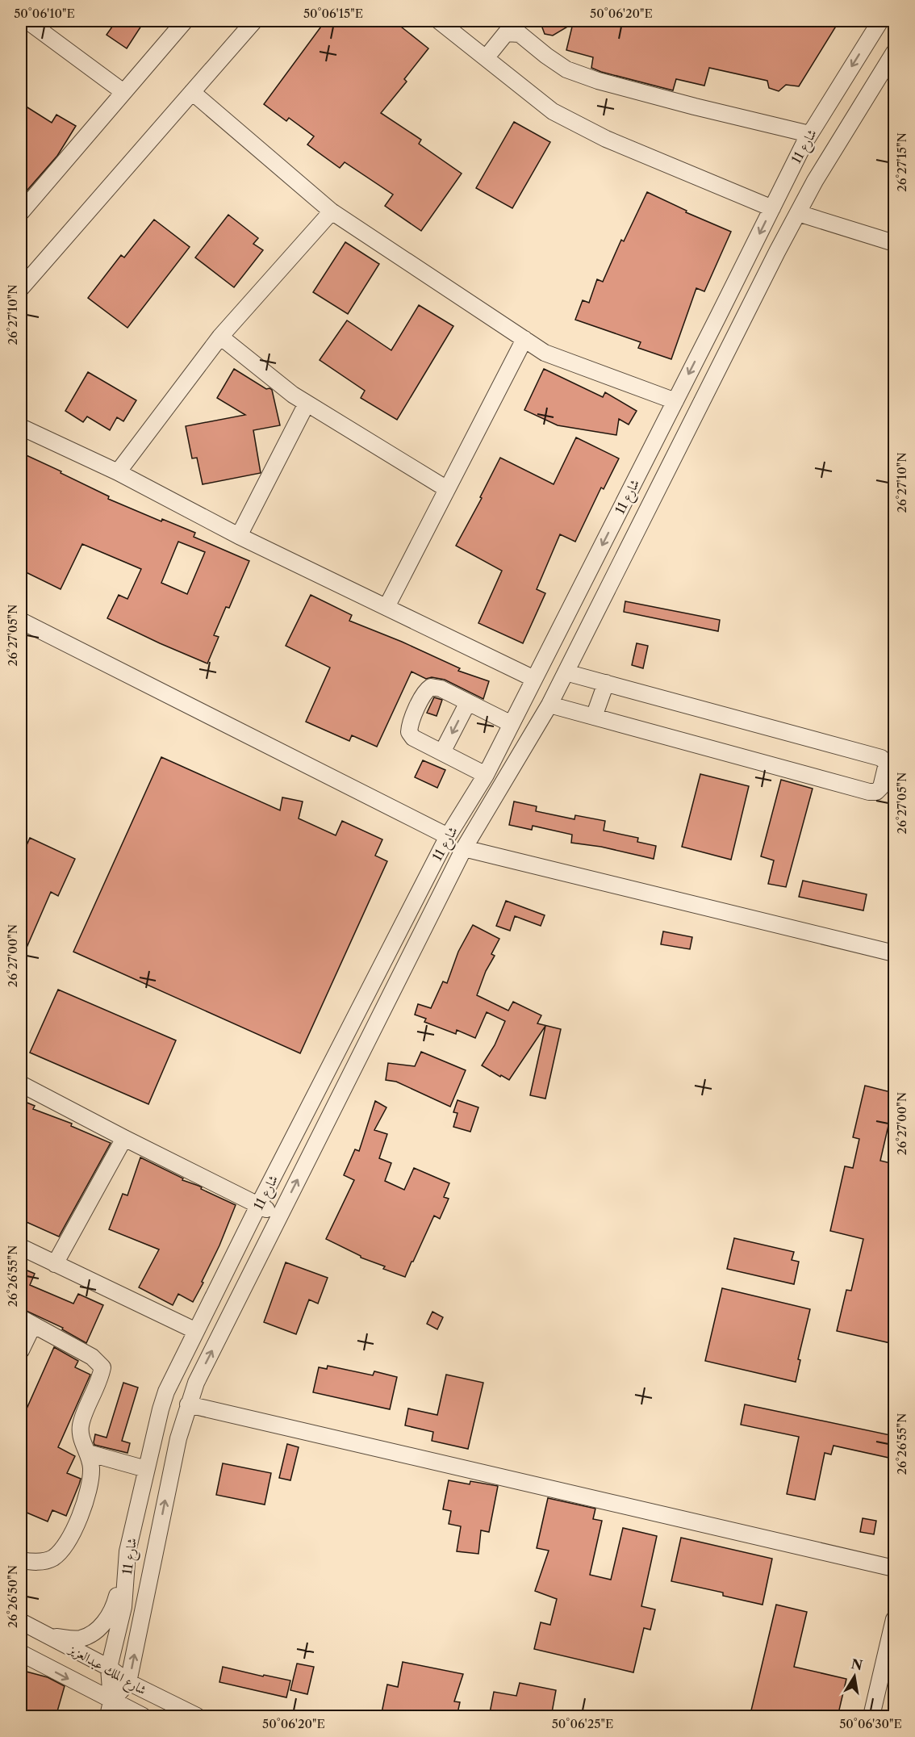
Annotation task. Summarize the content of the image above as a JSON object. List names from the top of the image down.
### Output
{
  "streets": {
    "street": ["شارع 11", "شارع الملك عبدالعزيز"]
  },
  "crossings": [
    ["شارع 11", "شارع الملك عبدالعزيز"]
  ],
  "north": "top",
  "coordinates": [
    "50°06'10\"E",
    "50°06'15\"E",
    "50°06'20\"E",
    "26°27'15\"N",
    "26°27'10\"N",
    "26°27'05\"N",
    "26°27'00\"N",
    "26°26'55\"N",
    "26°26'50\"N",
    "50°06'25\"E",
    "50°06'30\"E"
  ]
}
